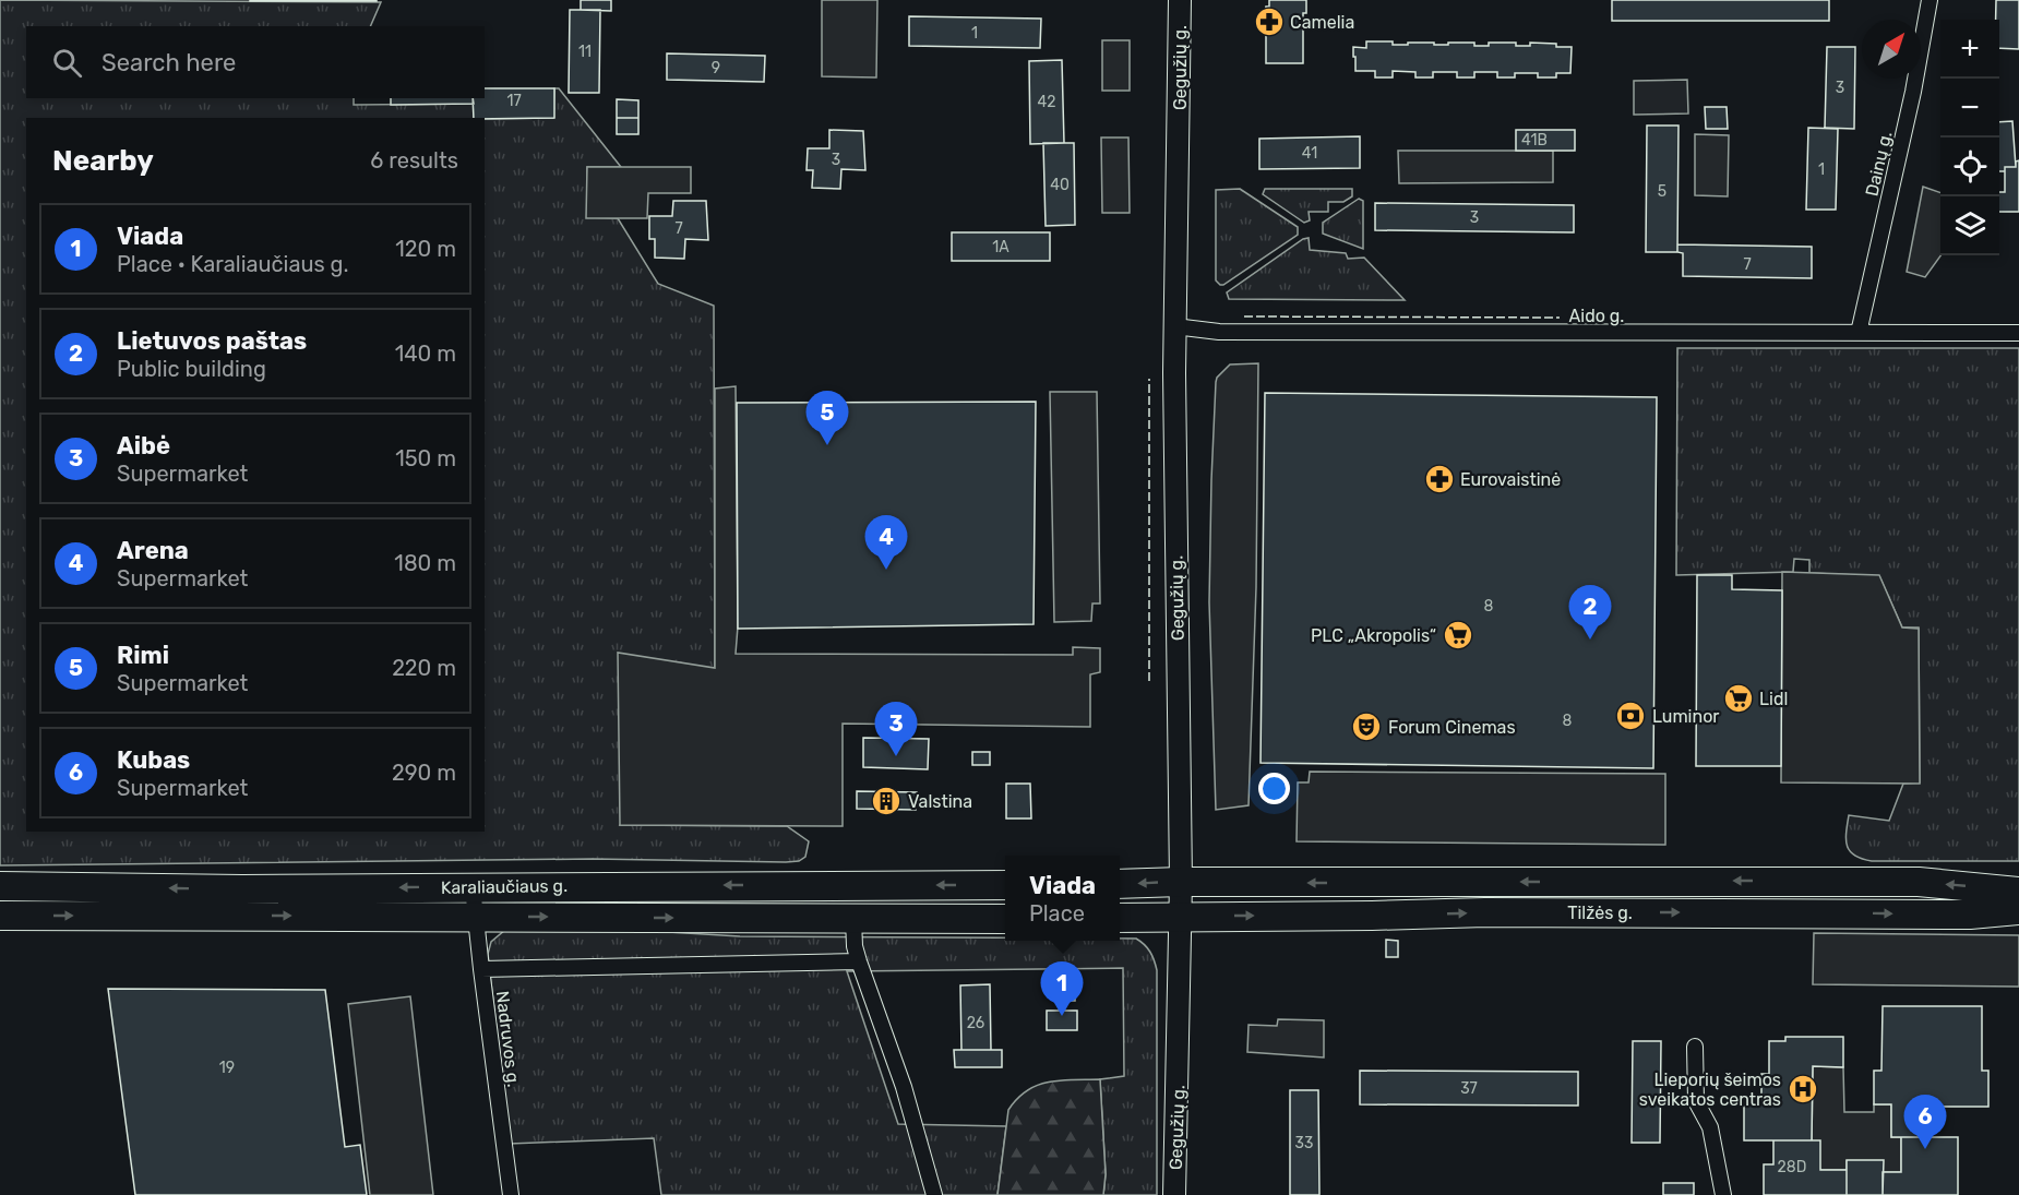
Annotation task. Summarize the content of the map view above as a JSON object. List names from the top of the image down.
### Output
{
  "streets": {
    "highway": ["Karaliaučiaus g.", "Tilžės g."],
    "main road": ["Gegužių g."],
    "street": ["Dainų g.", "Aido g.", "Nadruvos g."]
  },
  "crossings": [
    ["Gegužių g.", "Aido g."],
    ["Gegužių g.", "Tilžės g."],
    ["Dainų g.", "Aido g."],
    ["Karaliaučiaus g.", "Nadruvos g."]
  ],
  "places": {
    "pharmacy": ["Camelia", "Eurovaistinė"],
    "supermarket": ["PLC „Akropolis“", "Lidl"],
    "bank": ["Luminor"],
    "theatre": ["Forum Cinemas"],
    "building": ["Valstina"],
    "hospital": ["Lieporių šeimos sveikatos centras"]
  },
  "house_numbers": [
    "1",
    "11",
    "9",
    "3",
    "17",
    "42",
    "41B",
    "41",
    "3",
    "1",
    "40",
    "5",
    "3",
    "7",
    "1A",
    "7",
    "8",
    "8",
    "26",
    "19",
    "37",
    "33",
    "28D"
  ],
  "north": "top right",
  "page": {
    "map_buttons": ["+", "−"],
    "search": "Search here",
    "heading": ["Nearby", "6 results"],
    "list": [
      {
        "mark": "1",
        "name": "Viada",
        "note": "Place · Karaliaučiaus g.",
        "value": "120 m"
      },
      {
        "mark": "2",
        "name": "Lietuvos paštas",
        "note": "Public building",
        "value": "140 m"
      },
      {
        "mark": "3",
        "name": "Aibė",
        "note": "Supermarket",
        "value": "150 m"
      },
      {
        "mark": "4",
        "name": "Arena",
        "note": "Supermarket",
        "value": "180 m"
      },
      {
        "mark": "5",
        "name": "Rimi",
        "note": "Supermarket",
        "value": "220 m"
      },
      {
        "mark": "6",
        "name": "Kubas",
        "note": "Supermarket",
        "value": "290 m"
      }
    ],
    "pins": [
      "5",
      "4",
      "2",
      "3",
      "1",
      "6"
    ],
    "popup": ["Viada", "Place"]
  }
}
